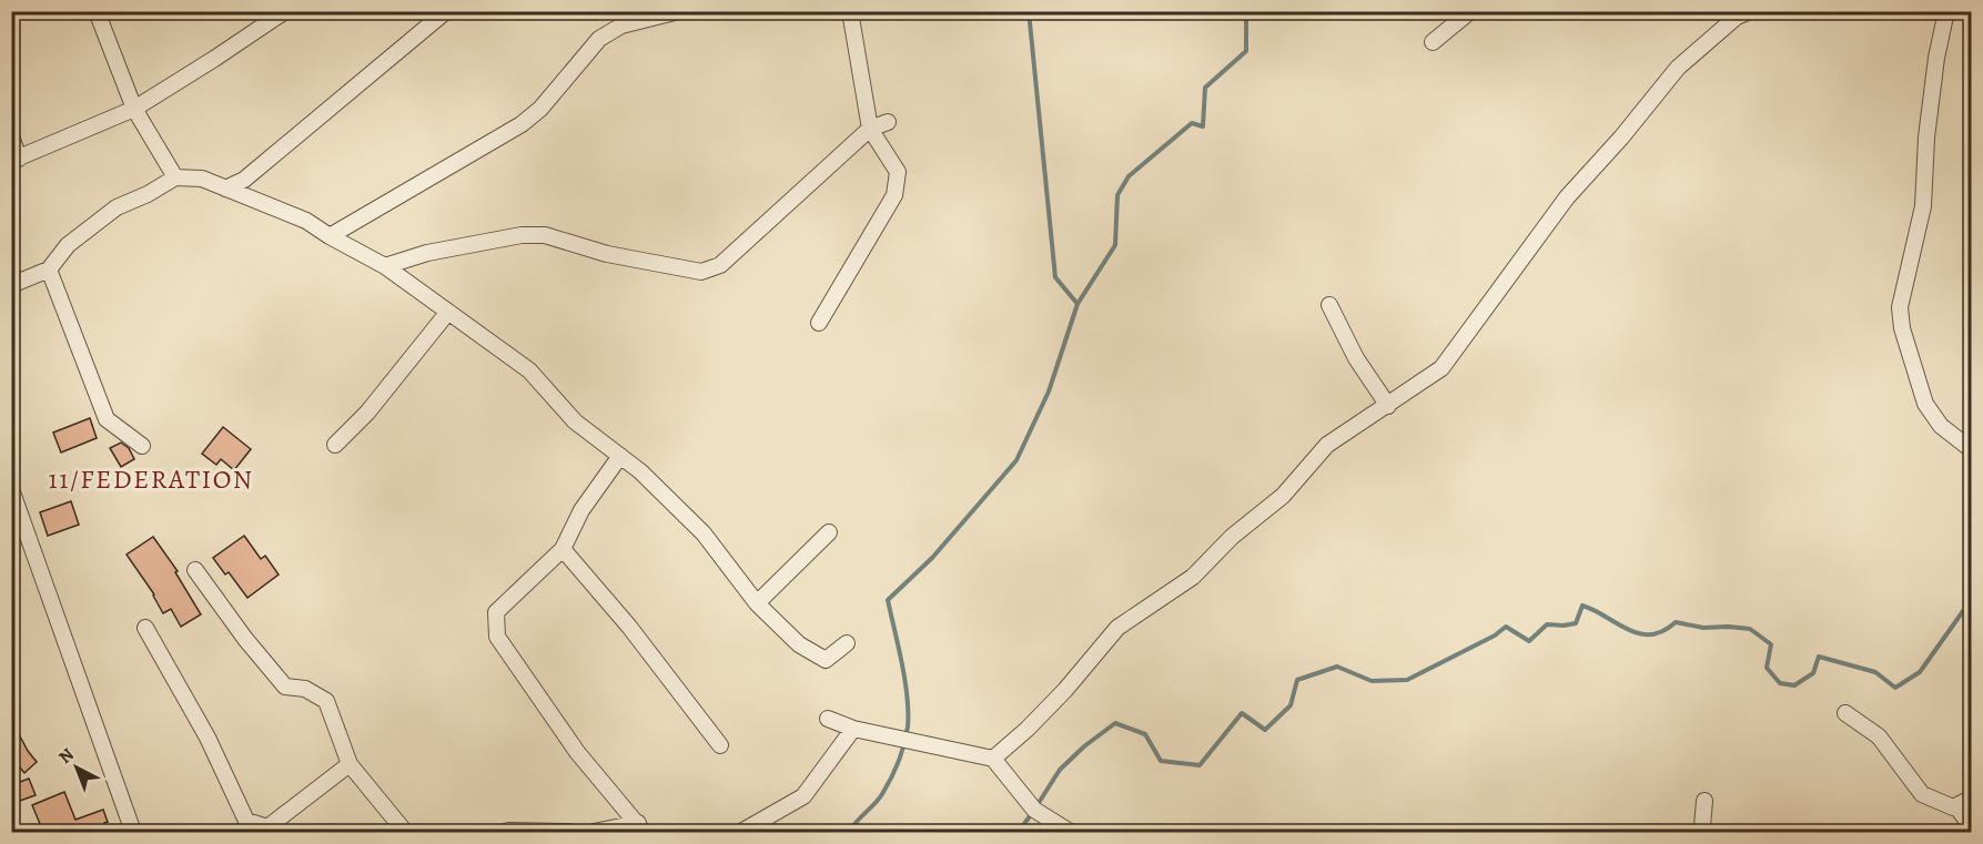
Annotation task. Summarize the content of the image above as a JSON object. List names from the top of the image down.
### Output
{
  "districts": ["11/FEDERATION"],
  "north": "top left"
}
